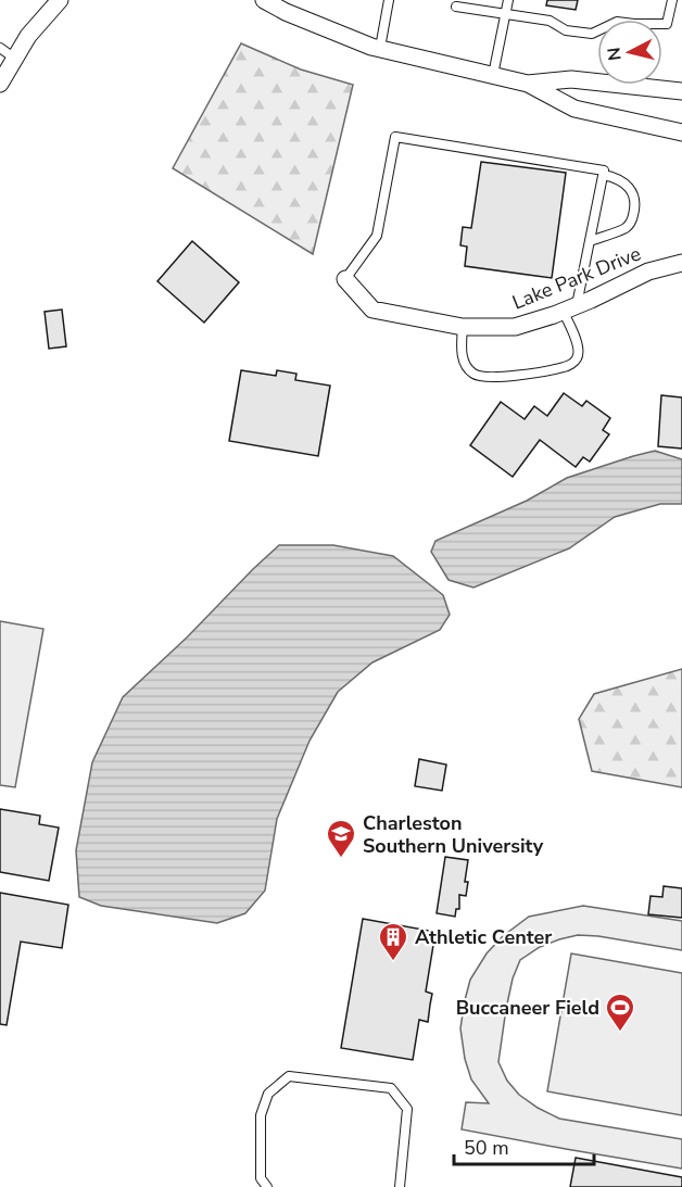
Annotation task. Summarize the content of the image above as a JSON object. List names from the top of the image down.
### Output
{
  "streets": {
    "street": ["Lake Park Drive"]
  },
  "places": {
    "school or university": ["Charleston Southern University"],
    "building": ["Athletic Center"],
    "sports": ["Buccaneer Field"]
  },
  "scale_bar": "50 m",
  "north": "left"
}
